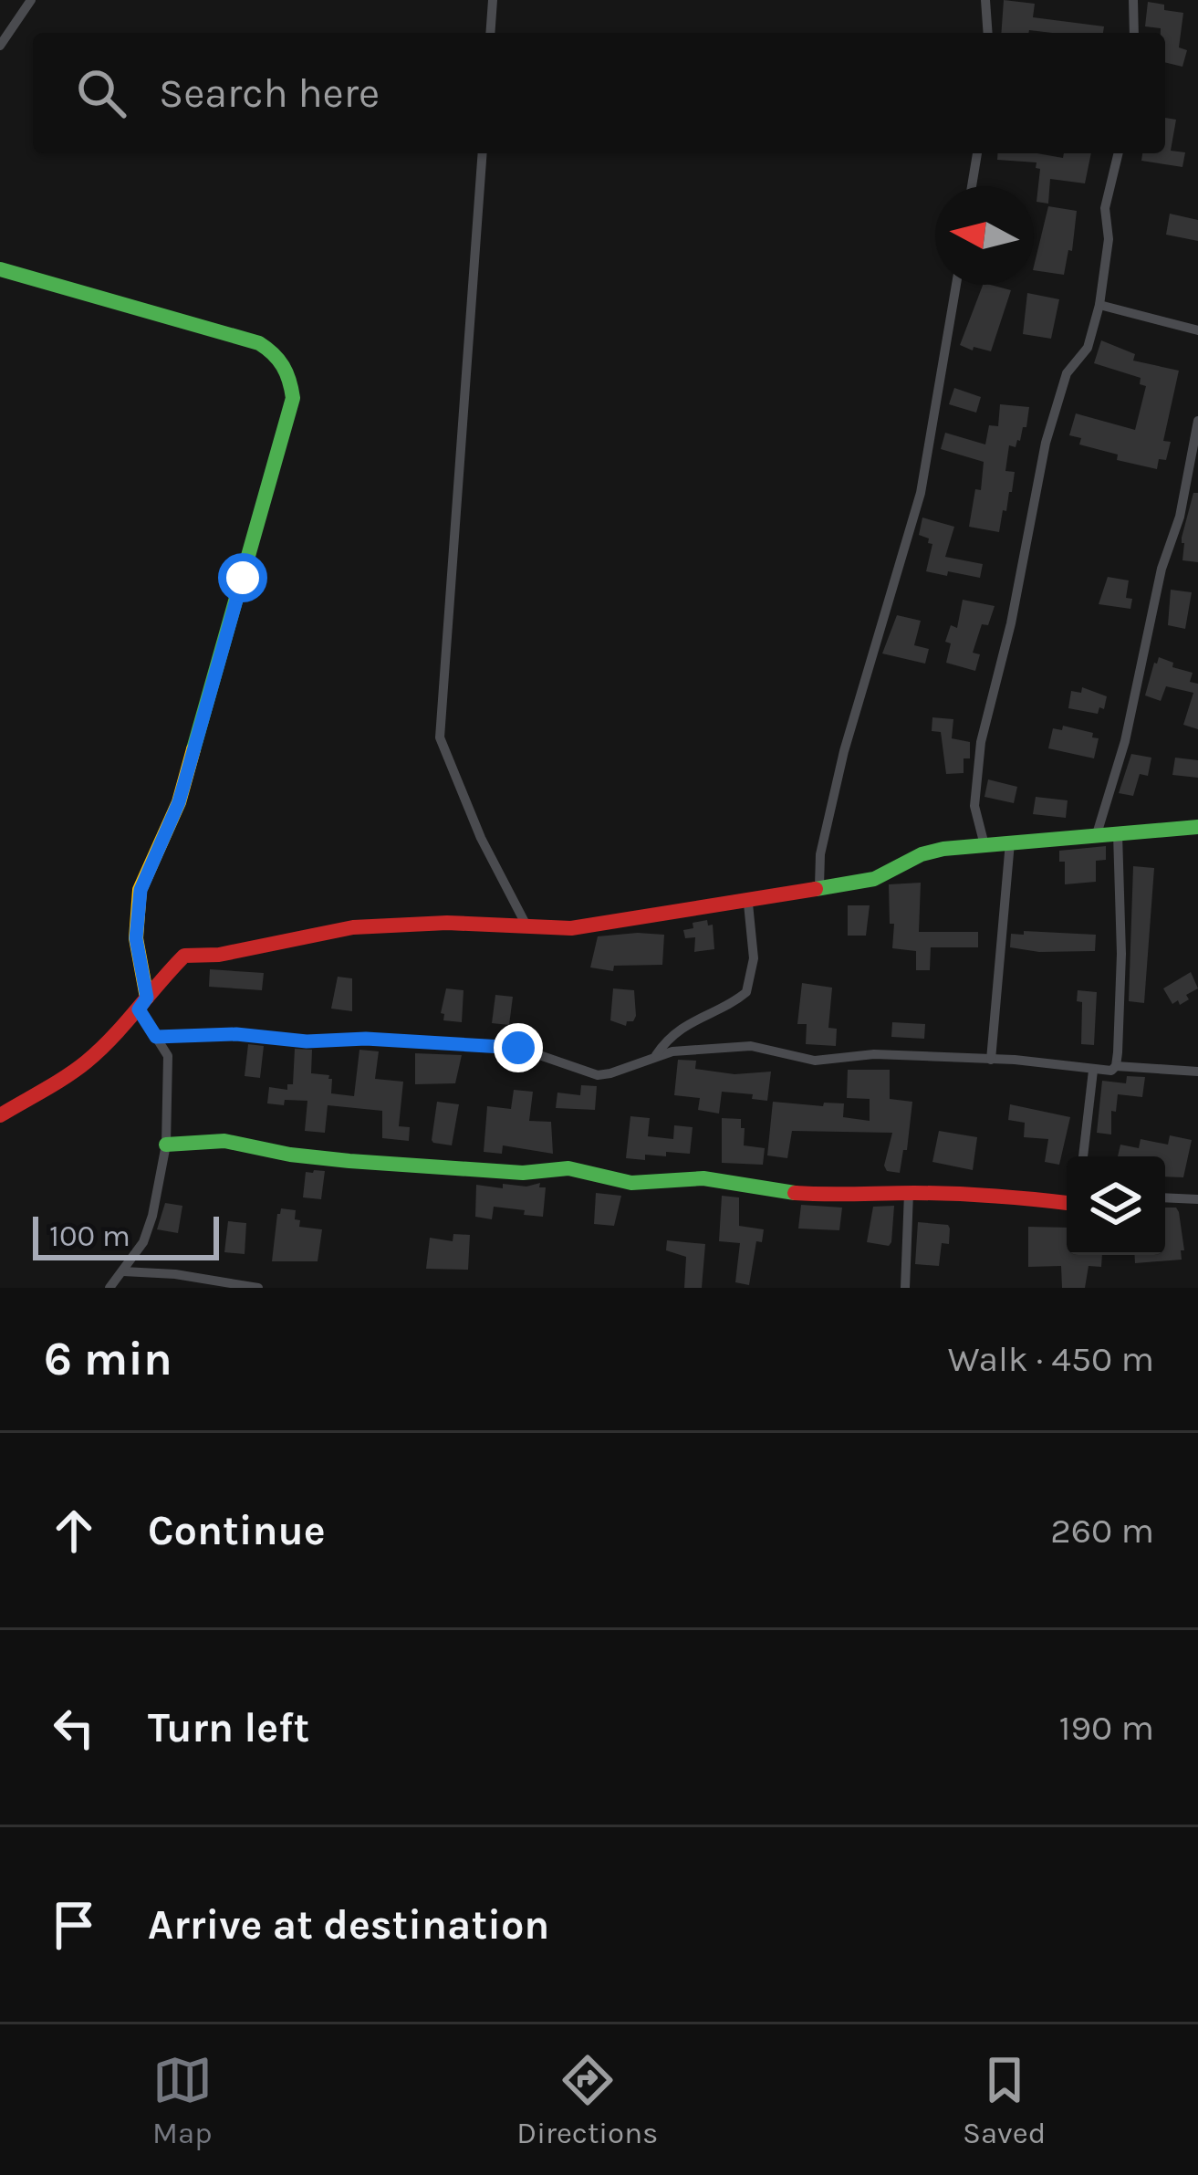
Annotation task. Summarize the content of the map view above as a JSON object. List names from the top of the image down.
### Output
{
  "scale_bar": "100 m",
  "north": "left",
  "page": {
    "search": "Search here",
    "scale": "100 m",
    "heading": ["6 min", "Walk · 450 m"],
    "list": [
      ["Continue", "260 m"],
      ["Turn left", "190 m"],
      "Arrive at destination"
    ],
    "nav": ["Map", "Directions", "Saved"]
  }
}
